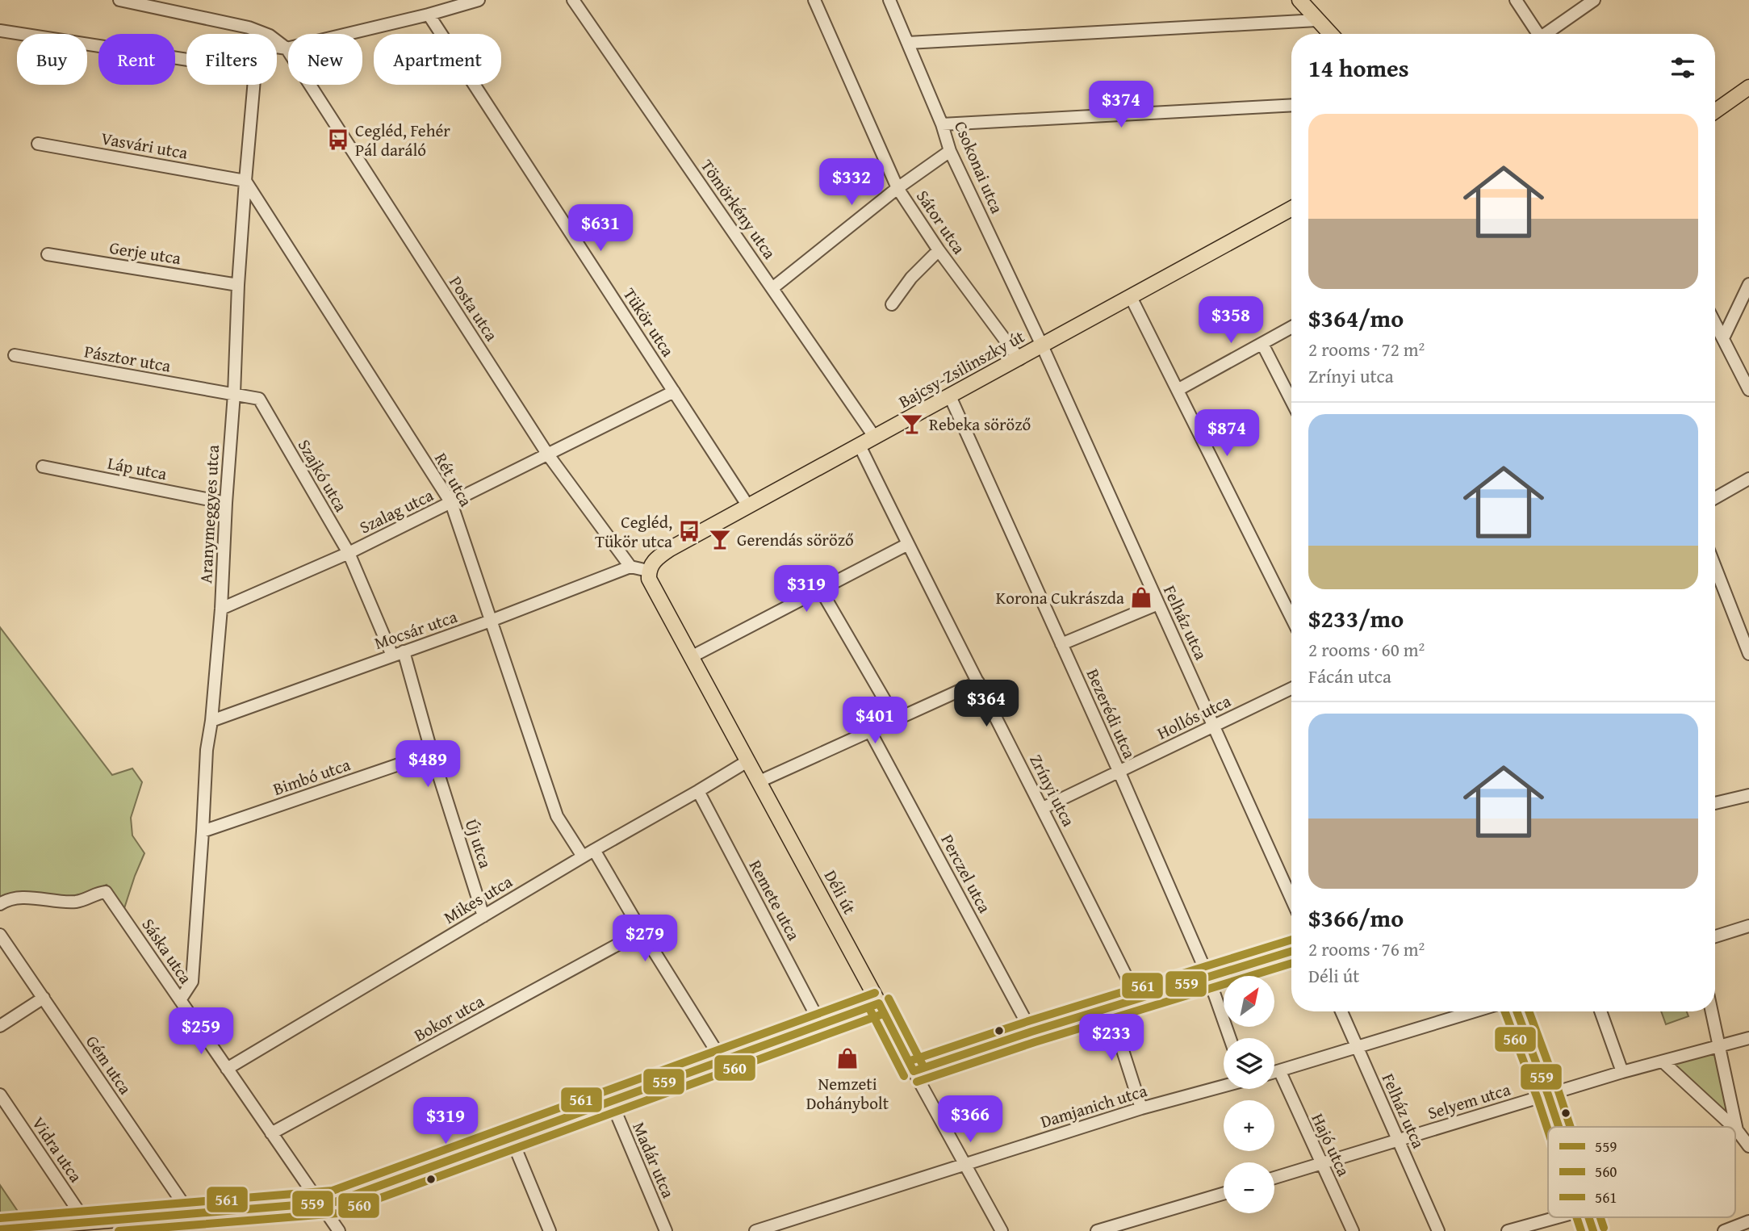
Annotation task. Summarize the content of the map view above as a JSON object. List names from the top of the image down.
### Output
{
  "streets": {
    "main road": ["Bajcsy-Zsilinszky út", "Déli út"],
    "street": [
      "Vasvári utca",
      "Csokonai utca",
      "Tömörkény utca",
      "Sátor utca",
      "Gerje utca",
      "Posta utca",
      "Tükör utca",
      "Pásztor utca",
      "Láp utca",
      "Szajkó utca",
      "Rét utca",
      "Szalag utca",
      "Aranymeggyes utca",
      "Felház utca",
      "Mocsár utca",
      "Bezerédi utca",
      "Hollós utca",
      "Bimbó utca",
      "Zrínyi utca",
      "Új utca",
      "Perczel utca",
      "Mikes utca",
      "Remete utca",
      "Sáska utca",
      "Bokor utca",
      "Gém utca",
      "Selyem utca",
      "Damjanich utca",
      "Hajó utca",
      "Vidra utca",
      "Madár utca"
    ]
  },
  "crossings": [
    ["Vasvári utca", "Rét utca"],
    ["Vasvári utca", "Aranymeggyes utca"],
    ["Csokonai utca", "Bajcsy-Zsilinszky út"],
    ["Csokonai utca", "Felház utca"],
    ["Tömörkény utca", "Bajcsy-Zsilinszky út"],
    ["Sátor utca", "Bajcsy-Zsilinszky út"],
    ["Gerje utca", "Aranymeggyes utca"],
    ["Posta utca", "Szalag utca"],
    ["Posta utca", "Mocsár utca"],
    ["Tükör utca", "Bajcsy-Zsilinszky út"],
    ["Tükör utca", "Szalag utca"],
    ["Pásztor utca", "Szajkó utca"],
    ["Pásztor utca", "Aranymeggyes utca"],
    ["Bajcsy-Zsilinszky út", "Felház utca"],
    ["Bajcsy-Zsilinszky út", "Bezerédi utca"],
    ["Bajcsy-Zsilinszky út", "Zrínyi utca"],
    ["Bajcsy-Zsilinszky út", "Déli út"],
    ["Láp utca", "Aranymeggyes utca"],
    ["Szajkó utca", "Szalag utca"],
    ["Szajkó utca", "Aranymeggyes utca"],
    ["Szajkó utca", "Mocsár utca"],
    ["Szajkó utca", "Új utca"],
    ["Rét utca", "Szalag utca"],
    ["Rét utca", "Aranymeggyes utca"],
    ["Rét utca", "Mocsár utca"],
    ["Rét utca", "Mikes utca"],
    ["Szalag utca", "Aranymeggyes utca"],
    ["Aranymeggyes utca", "Mocsár utca"],
    ["Aranymeggyes utca", "Bimbó utca"],
    ["Aranymeggyes utca", "Sáska utca"],
    ["Felház utca", "Hollós utca"],
    ["Felház utca", "Selyem utca"],
    ["Mocsár utca", "Új utca"],
    ["Bezerédi utca", "Hollós utca"],
    ["Hollós utca", "Zrínyi utca"],
    ["Bimbó utca", "Új utca"],
    ["Új utca", "Mikes utca"],
    ["Déli út", "Mikes utca"],
    ["Déli út", "Damjanich utca"],
    ["Mikes utca", "Remete utca"],
    ["Mikes utca", "Sáska utca"],
    ["Sáska utca", "Bokor utca"],
    ["Selyem utca", "Hajó utca"]
  ],
  "places": {
    "bus stop": ["Cegléd, Fehér Pál daráló", "Cegléd, Tükör utca"],
    "bar": ["Rebeka söröző", "Gerendás söröző"],
    "shop": ["Korona Cukrászda", "Nemzeti Dohánybolt"]
  },
  "lines": ["transit line 561", "transit line 559", "transit line 560"],
  "legend": ["559", "560", "561"],
  "north": "top right",
  "page": {
    "chip": [
      "Buy",
      "Rent",
      "Filters",
      "New",
      "Apartment"
    ],
    "heading": "14 homes",
    "price": [
      "$374",
      "$332",
      "$631",
      "$358",
      "$874",
      "$319",
      "$364",
      "$401",
      "$489",
      "$279",
      "$259",
      "$233",
      "$366",
      "$319"
    ],
    "list": [
      {
        "name": "$364/mo",
        "note": "2 rooms · 72 m² · Zrínyi utca"
      },
      {
        "name": "$233/mo",
        "note": "2 rooms · 60 m² · Fácán utca"
      },
      {
        "name": "$366/mo",
        "note": "2 rooms · 76 m² · Déli út"
      }
    ],
    "map_buttons": ["+", "−"]
  }
}
